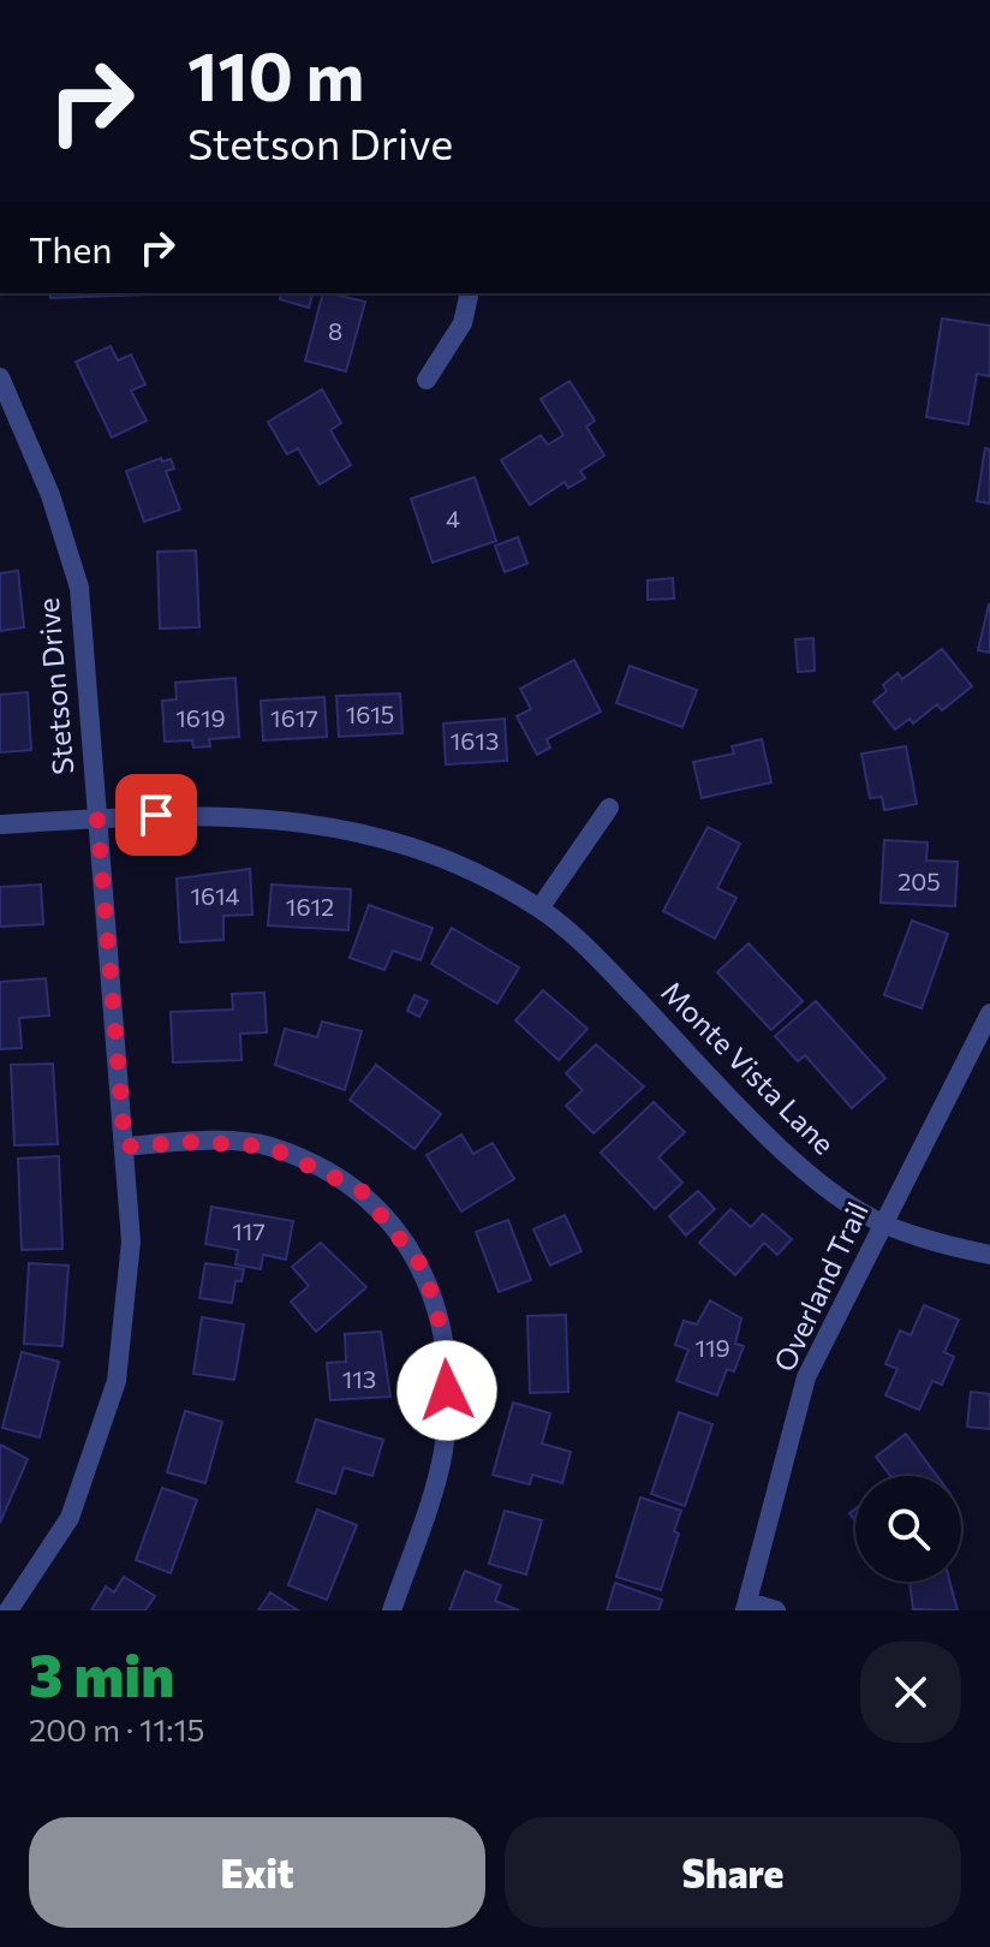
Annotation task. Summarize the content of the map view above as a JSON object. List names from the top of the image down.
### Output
{
  "streets": {
    "street": ["Stetson Drive", "Monte Vista Lane", "Overland Trail"]
  },
  "crossings": [
    ["Stetson Drive", "Monte Vista Lane"],
    ["Monte Vista Lane", "Overland Trail"]
  ],
  "house_numbers": [
    "8",
    "4",
    "1615",
    "1619",
    "1617",
    "1613",
    "205",
    "1614",
    "1612",
    "117",
    "119",
    "113"
  ],
  "page": {
    "turn": ["110 m", "Stetson Drive"],
    "then": "Then",
    "heading": ["3 min", "200 m · 11:15"],
    "buttons": ["Exit", "Share"]
  }
}
